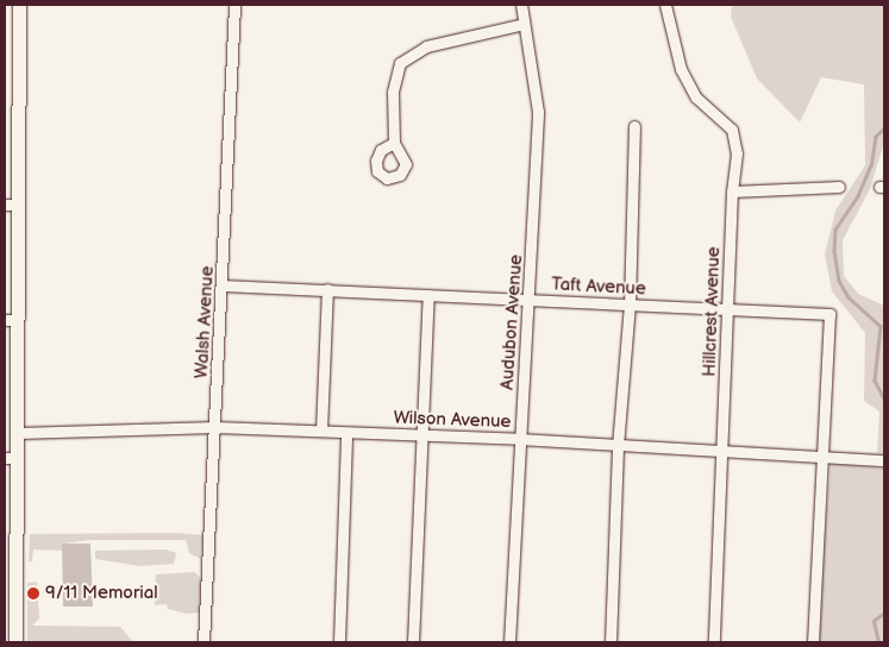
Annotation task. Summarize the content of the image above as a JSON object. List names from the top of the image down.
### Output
{
  "streets": {
    "street": [
      "Taft Avenue",
      "Hillcrest Avenue",
      "Walsh Avenue",
      "Audubon Avenue",
      "Wilson Avenue"
    ]
  },
  "crossings": [
    ["Taft Avenue", "Hillcrest Avenue"],
    ["Taft Avenue", "Walsh Avenue"],
    ["Taft Avenue", "Audubon Avenue"],
    ["Taft Avenue", "Wilson Avenue"],
    ["Hillcrest Avenue", "Wilson Avenue"],
    ["Walsh Avenue", "Wilson Avenue"],
    ["Audubon Avenue", "Wilson Avenue"]
  ],
  "places": ["9/11 Memorial"]
}
